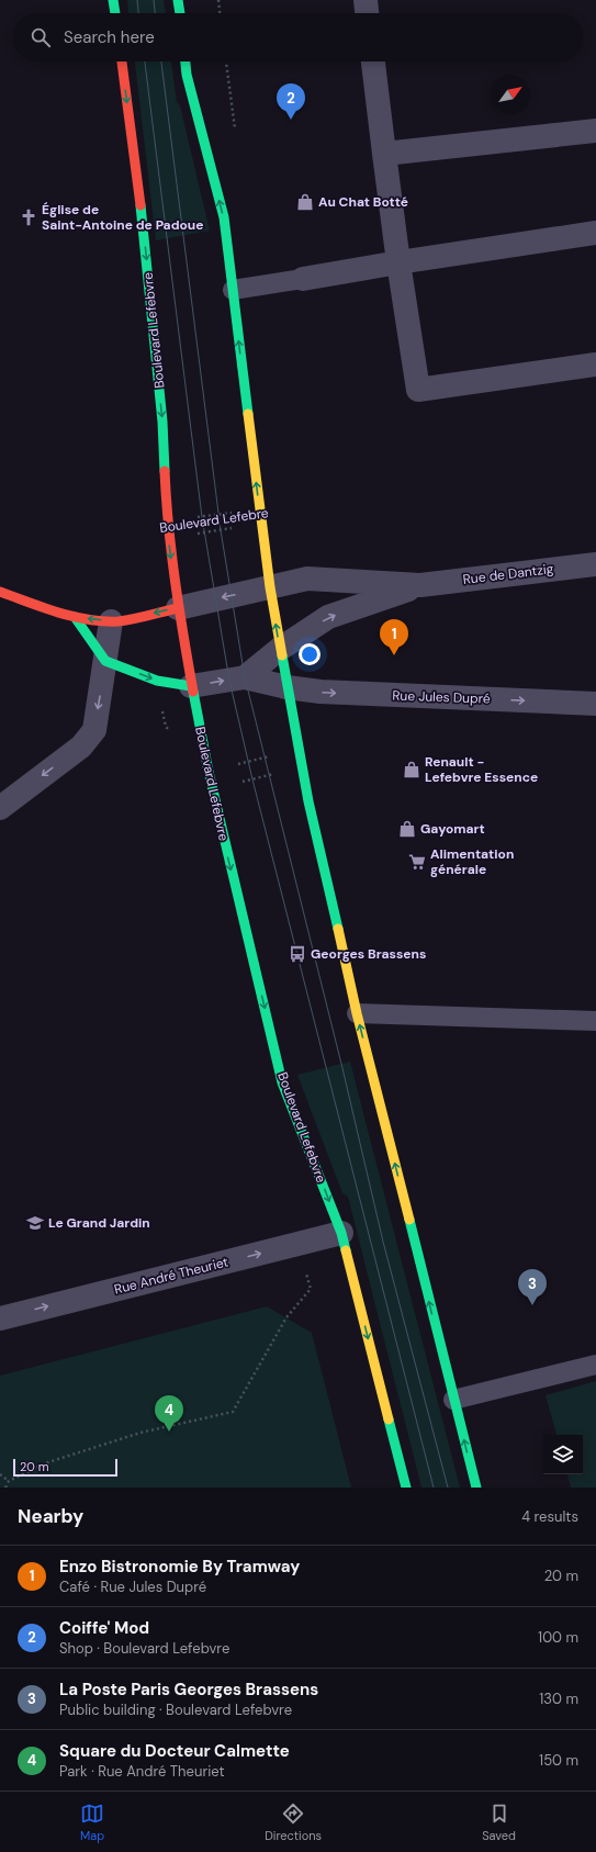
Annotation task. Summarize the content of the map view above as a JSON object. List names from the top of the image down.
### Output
{
  "streets": {
    "main road": ["Boulevard Lefebvre"],
    "street": ["Rue de Dantzig", "Rue Jules Dupré", "Rue André Theuriet"],
    "path": ["Boulevard Lefebre"]
  },
  "crossings": [
    ["Boulevard Lefebvre", "Boulevard Lefebre"],
    ["Boulevard Lefebvre", "Rue André Theuriet"]
  ],
  "one_way": ["Rue Jules Dupré", "Rue André Theuriet"],
  "places": {
    "shop": ["Au Chat Botté", "Renault - Lefebvre Essence", "Gayomart"],
    "church": ["Église de Saint-Antoine de Padoue"],
    "supermarket": ["Alimentation générale"],
    "bus stop": ["Georges Brassens"],
    "school or university": ["Le Grand Jardin"]
  },
  "scale_bar": "20 m",
  "north": "top right",
  "page": {
    "search": "Search here",
    "pins": [
      "2",
      "1",
      "3",
      "4"
    ],
    "scale": "20 m",
    "heading": ["Nearby", "4 results"],
    "list": [
      {
        "mark": "1",
        "name": "Enzo Bistronomie By Tramway",
        "note": "Café · Rue Jules Dupré",
        "value": "20 m"
      },
      {
        "mark": "2",
        "name": "Coiffe' Mod",
        "note": "Shop · Boulevard Lefebvre",
        "value": "100 m"
      },
      {
        "mark": "3",
        "name": "La Poste Paris Georges Brassens",
        "note": "Public building · Boulevard Lefebvre",
        "value": "130 m"
      },
      {
        "mark": "4",
        "name": "Square du Docteur Calmette",
        "note": "Park · Rue André Theuriet",
        "value": "150 m"
      }
    ],
    "nav": ["Map", "Directions", "Saved"]
  }
}
